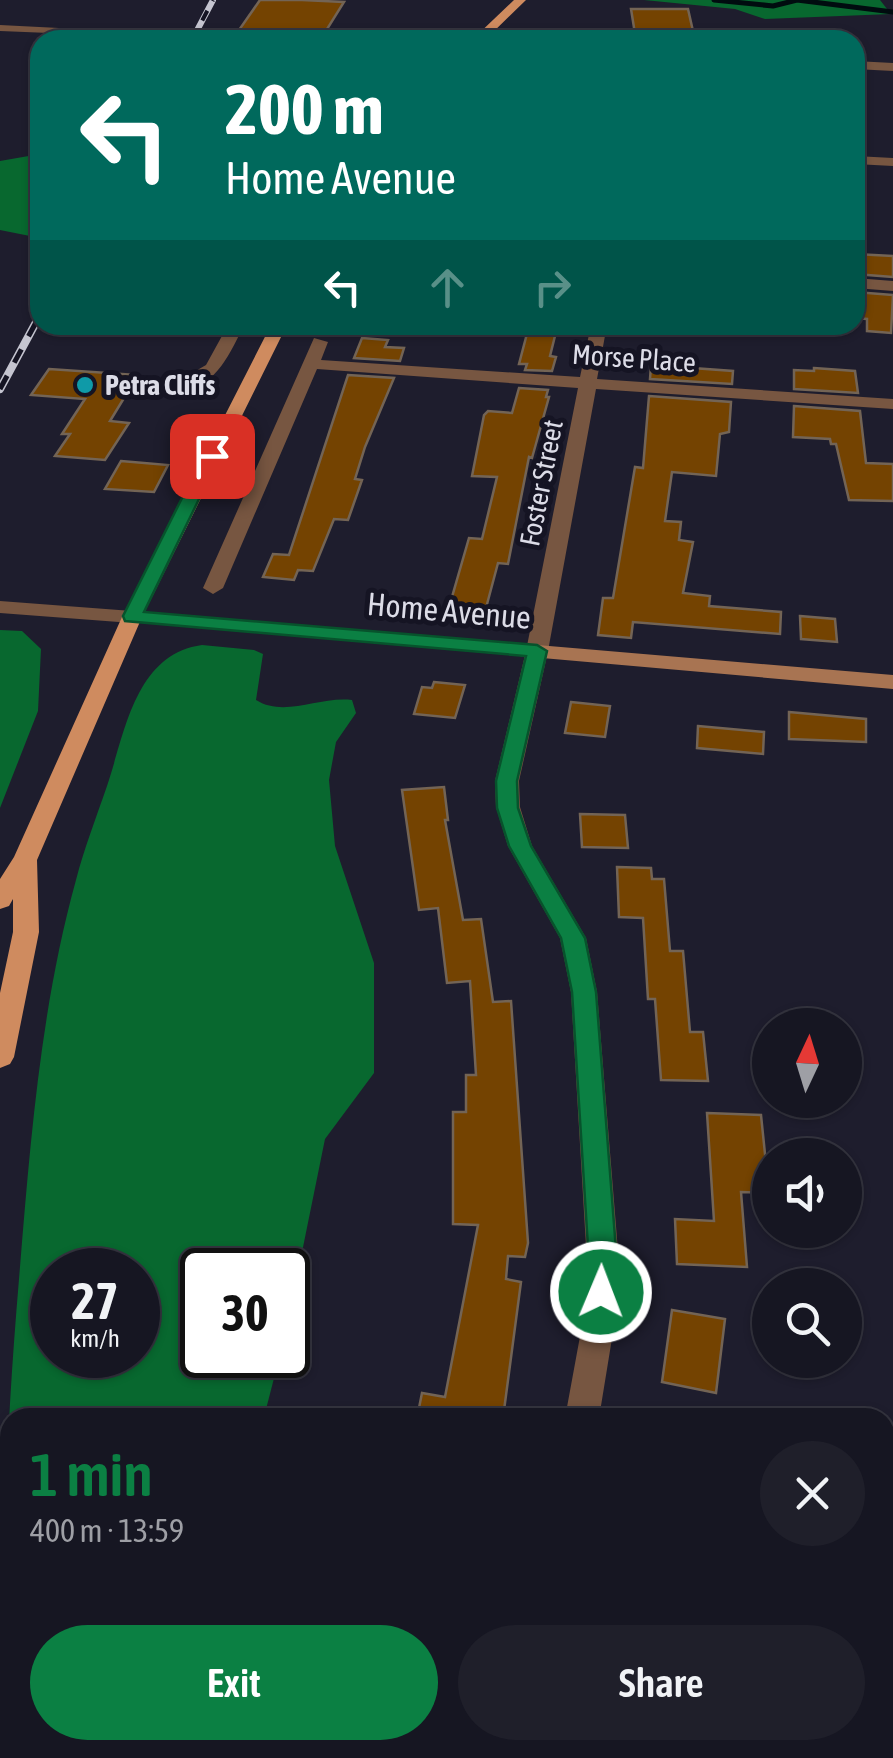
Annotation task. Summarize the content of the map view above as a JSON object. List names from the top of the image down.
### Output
{
  "streets": {
    "main road": ["Home Avenue"],
    "street": ["Morse Place", "Foster Street"]
  },
  "crossings": [
    ["Morse Place", "Foster Street"],
    ["Foster Street", "Home Avenue"]
  ],
  "places": ["Petra Cliffs"],
  "north": "top",
  "page": {
    "turn": ["200 m", "Home Avenue"],
    "speed": "27 km/h",
    "limit": "30",
    "heading": ["1 min", "400 m · 13:59"],
    "buttons": ["Exit", "Share"]
  }
}
